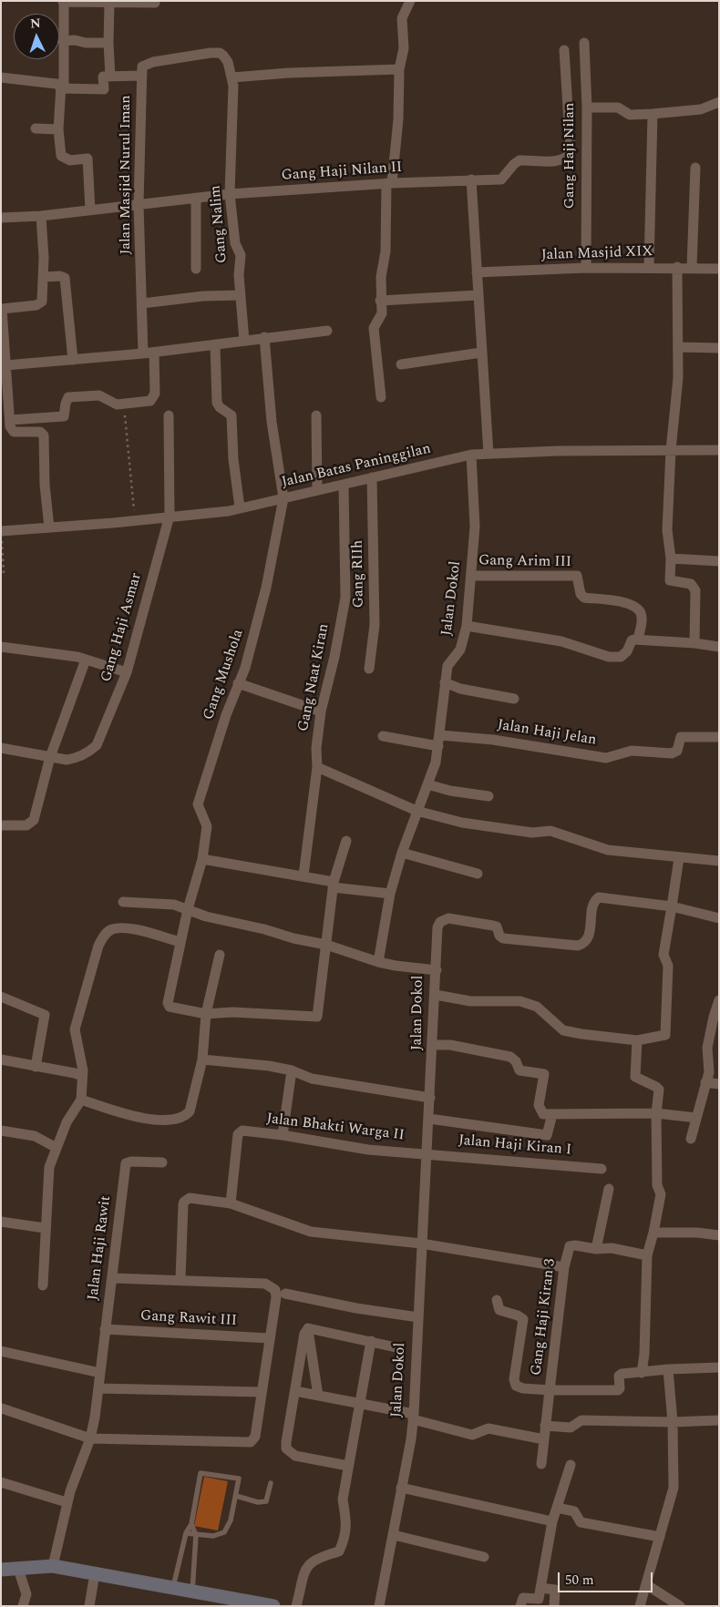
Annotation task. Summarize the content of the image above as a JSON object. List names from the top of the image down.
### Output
{
  "streets": {
    "street": [
      "Gang Haji Nilan",
      "Gang Haji Nilan II",
      "Jalan Masjid Nurul Iman",
      "Gang Nalim",
      "Jalan Masjid XIX",
      "Jalan Batas Paninggilan",
      "Gang Arim III",
      "Gang RIIh",
      "Jalan Dokol",
      "Gang Haji Asmar",
      "Gang Mushola",
      "Gang Naat Kiran",
      "Jalan Haji Jelan",
      "Jalan Bhakti Warga II",
      "Jalan Haji Kiran I",
      "Jalan Haji Rawit",
      "Gang Haji Kiran 3",
      "Gang Rawit III"
    ]
  },
  "crossings": [
    ["Gang Haji Nilan", "Jalan Masjid XIX"],
    ["Gang Haji Nilan II", "Jalan Masjid Nurul Iman"],
    ["Gang Haji Nilan II", "Gang Nalim"],
    ["Jalan Masjid Nurul Iman", "Gang Nalim"],
    ["Jalan Batas Paninggilan", "Gang RIIh"],
    ["Jalan Batas Paninggilan", "Jalan Dokol"],
    ["Jalan Batas Paninggilan", "Gang Haji Asmar"],
    ["Jalan Batas Paninggilan", "Gang Mushola"],
    ["Jalan Batas Paninggilan", "Gang Naat Kiran"],
    ["Gang Arim III", "Jalan Dokol"],
    ["Jalan Dokol", "Jalan Haji Jelan"],
    ["Jalan Dokol", "Jalan Bhakti Warga II"],
    ["Jalan Dokol", "Jalan Haji Kiran I"],
    ["Jalan Bhakti Warga II", "Jalan Haji Kiran I"],
    ["Jalan Haji Rawit", "Gang Rawit III"]
  ],
  "scale_bar": "50 m",
  "north": "top"
}
